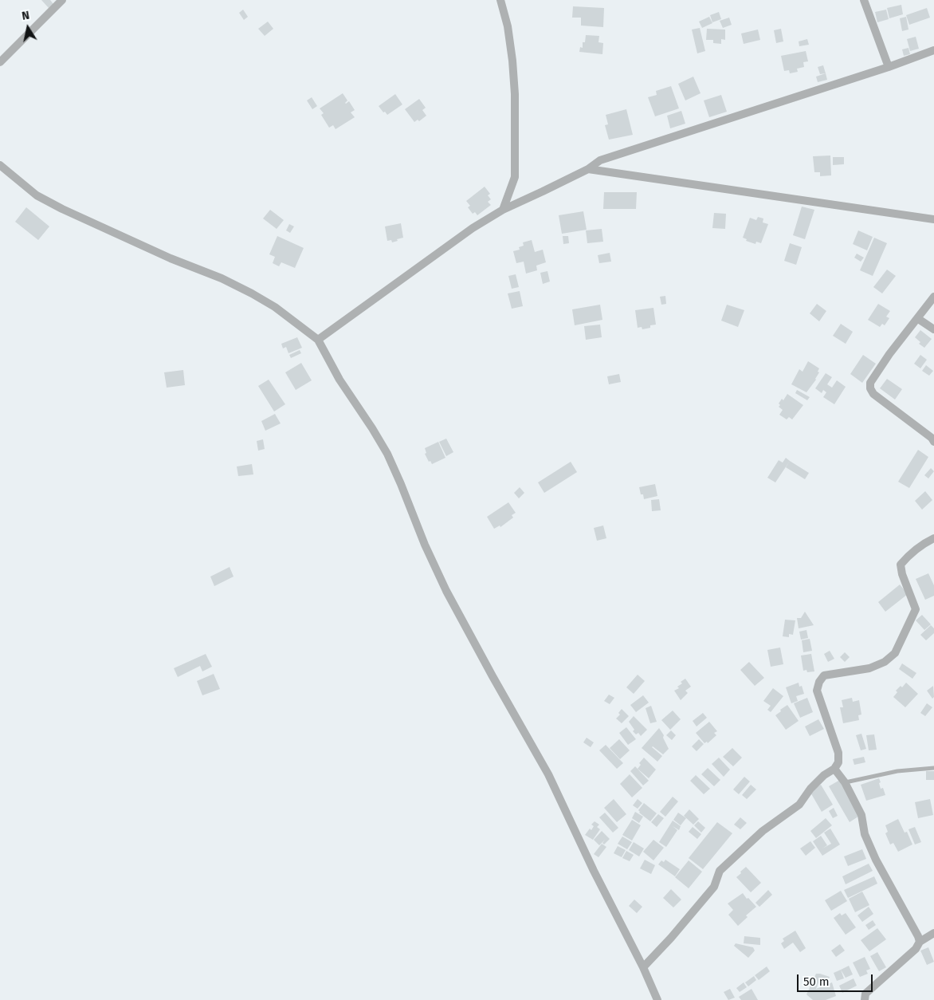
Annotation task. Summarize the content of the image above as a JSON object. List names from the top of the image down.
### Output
{
  "scale_bar": "50 m",
  "north": "top"
}
